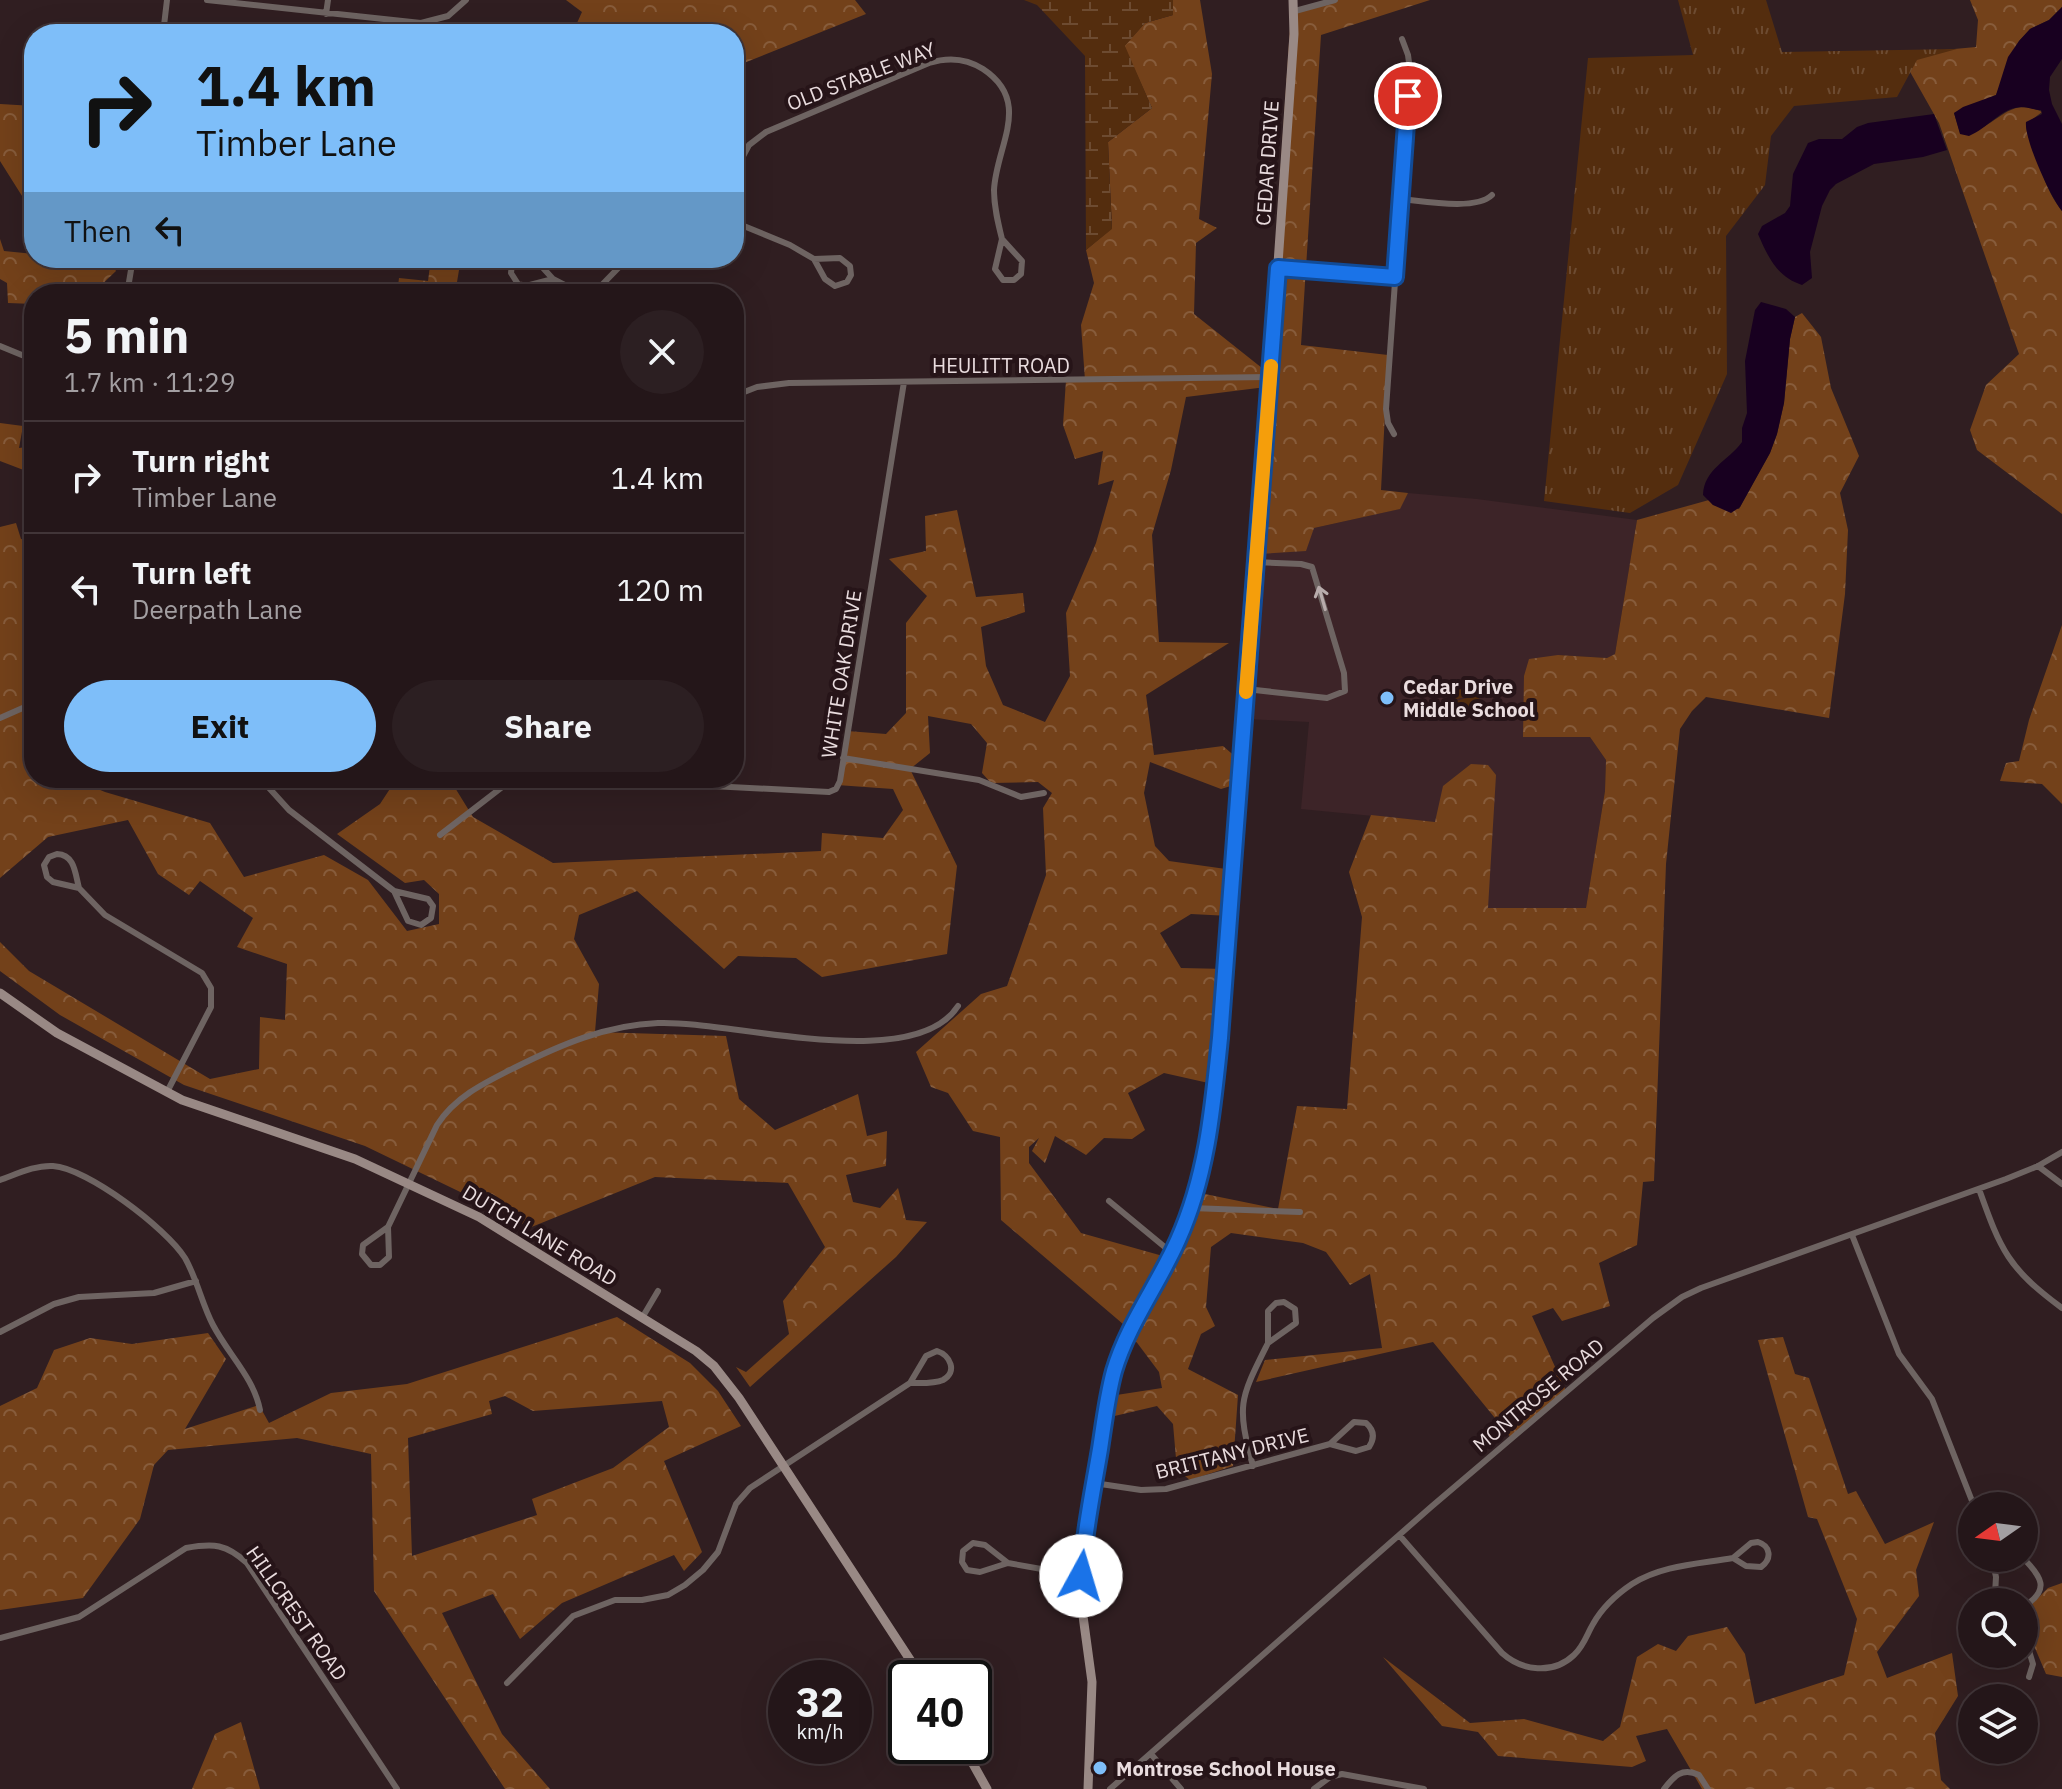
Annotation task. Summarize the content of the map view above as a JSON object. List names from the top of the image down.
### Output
{
  "streets": {
    "street": [
      "OLD STABLE WAY",
      "CEDAR DRIVE",
      "HEULITT ROAD",
      "WHITE OAK DRIVE",
      "DUTCH LANE ROAD",
      "MONTROSE ROAD",
      "BRITTANY DRIVE",
      "HILLCREST ROAD"
    ]
  },
  "crossings": [
    ["CEDAR DRIVE", "HEULITT ROAD"],
    ["CEDAR DRIVE", "BRITTANY DRIVE"],
    ["HEULITT ROAD", "WHITE OAK DRIVE"]
  ],
  "places": ["Cedar Drive Middle School", "Montrose School House"],
  "north": "left",
  "page": {
    "turn": ["1.4 km", "Timber Lane"],
    "then": "Then",
    "heading": ["5 min", "1.7 km · 11:29"],
    "list": [
      {
        "name": "Turn right",
        "note": "Timber Lane",
        "value": "1.4 km"
      },
      {
        "name": "Turn left",
        "note": "Deerpath Lane",
        "value": "120 m"
      }
    ],
    "buttons": ["Exit", "Share"],
    "speed": "32 km/h",
    "limit": "40"
  }
}
